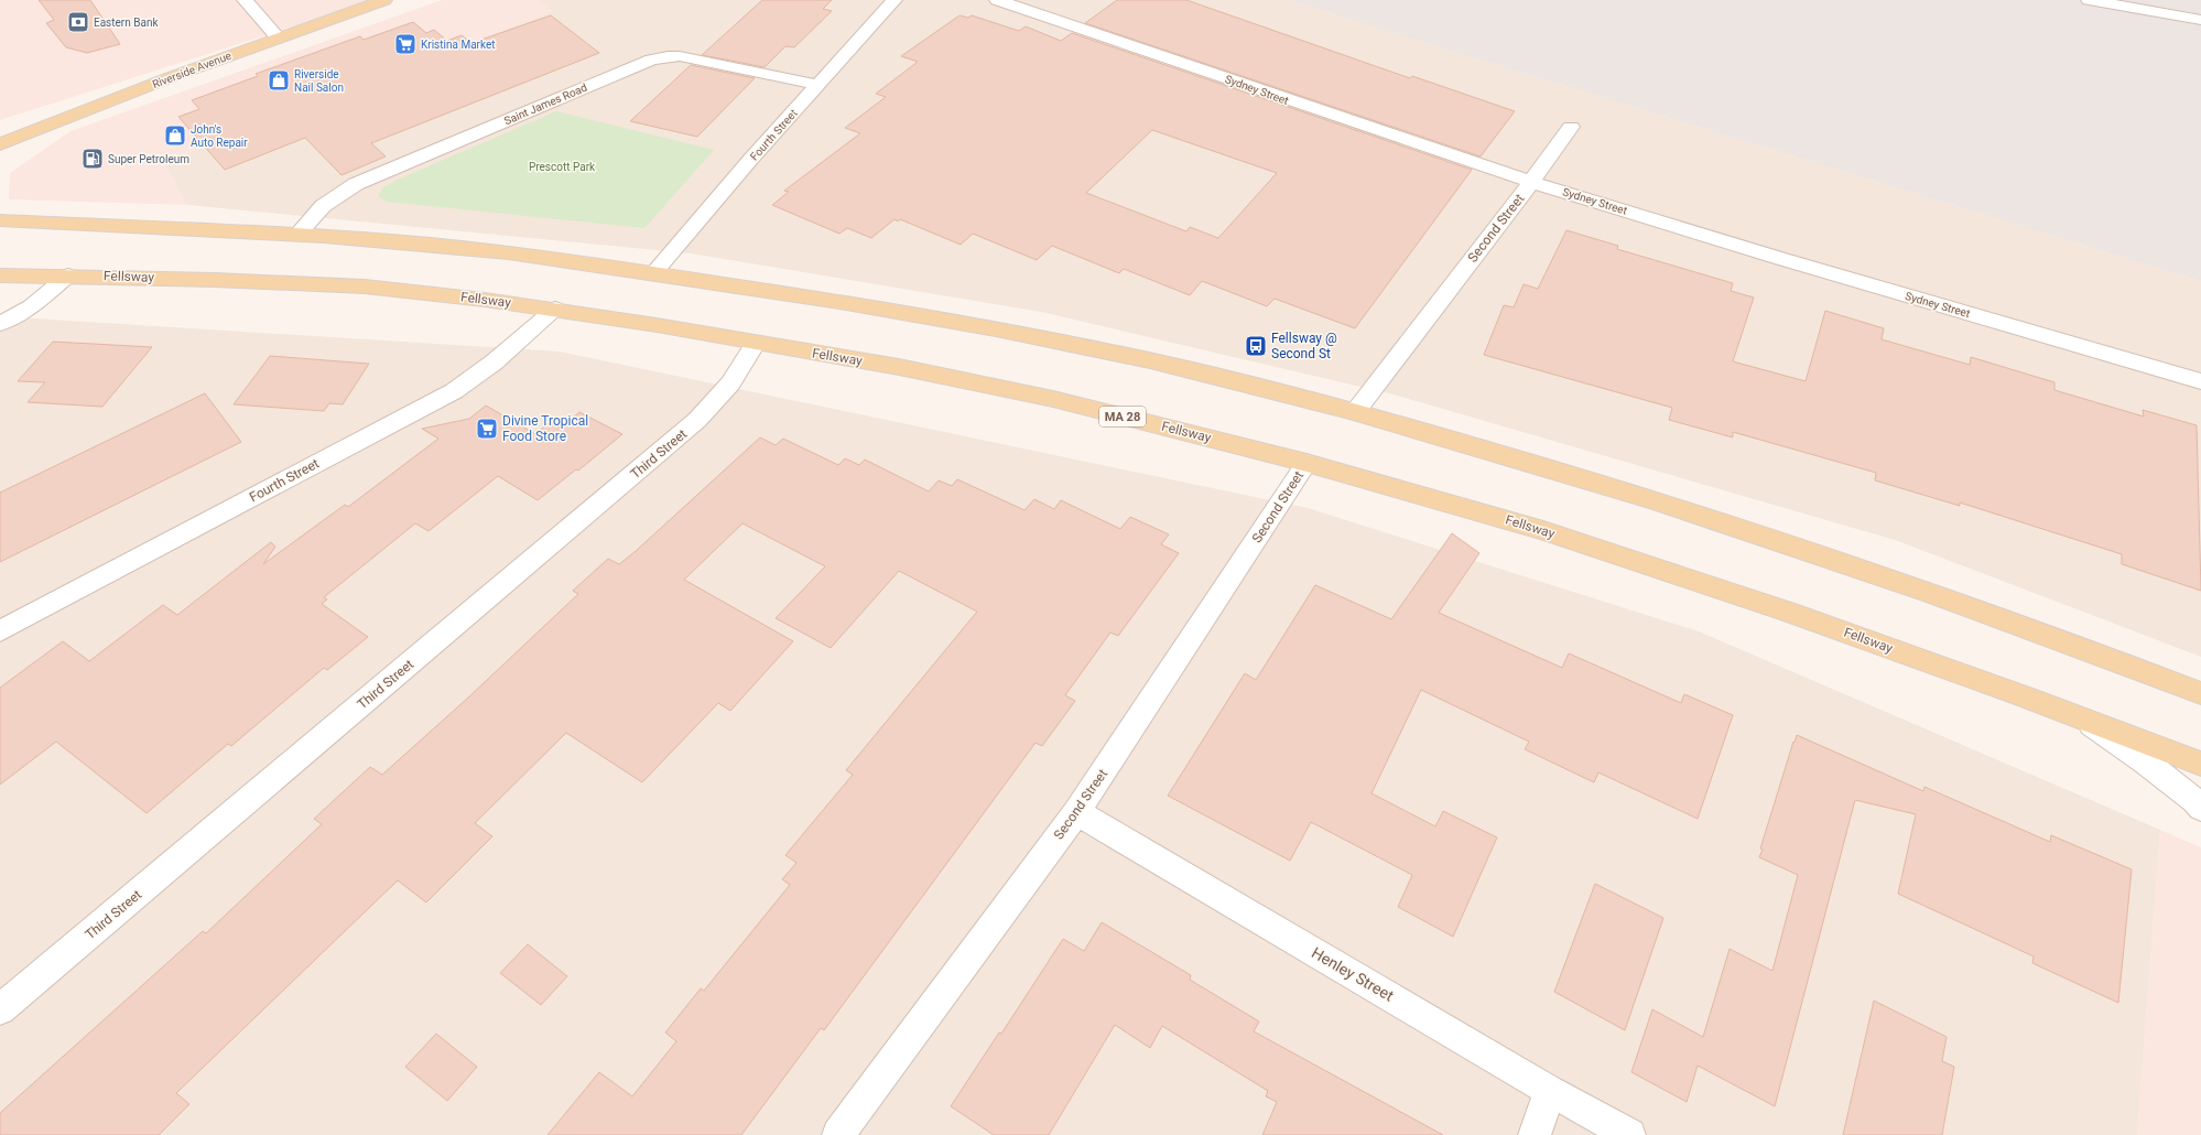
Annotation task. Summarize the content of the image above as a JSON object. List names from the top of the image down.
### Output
{
  "streets": {
    "main road": ["Riverside Avenue", "Fellsway", "MA 28"],
    "street": [
      "Sydney Street",
      "Saint James Road",
      "Fourth Street",
      "Second Street",
      "Third Street",
      "Henley Street"
    ]
  },
  "crossings": [
    ["Sydney Street", "Second Street"],
    ["Saint James Road", "Fourth Street"],
    ["Fourth Street", "Fellsway"],
    ["Second Street", "Fellsway"],
    ["Second Street", "Henley Street"],
    ["Fellsway", "Third Street"]
  ],
  "parks": ["Prescott Park"],
  "places": {
    "bank": ["Eastern Bank"],
    "supermarket": ["Kristina Market", "Divine Tropical Food Store"],
    "shop": ["Riverside Nail Salon", "John's Auto Repair"],
    "fuel station": ["Super Petroleum"],
    "bus stop": ["Fellsway @ Second St"]
  }
}
